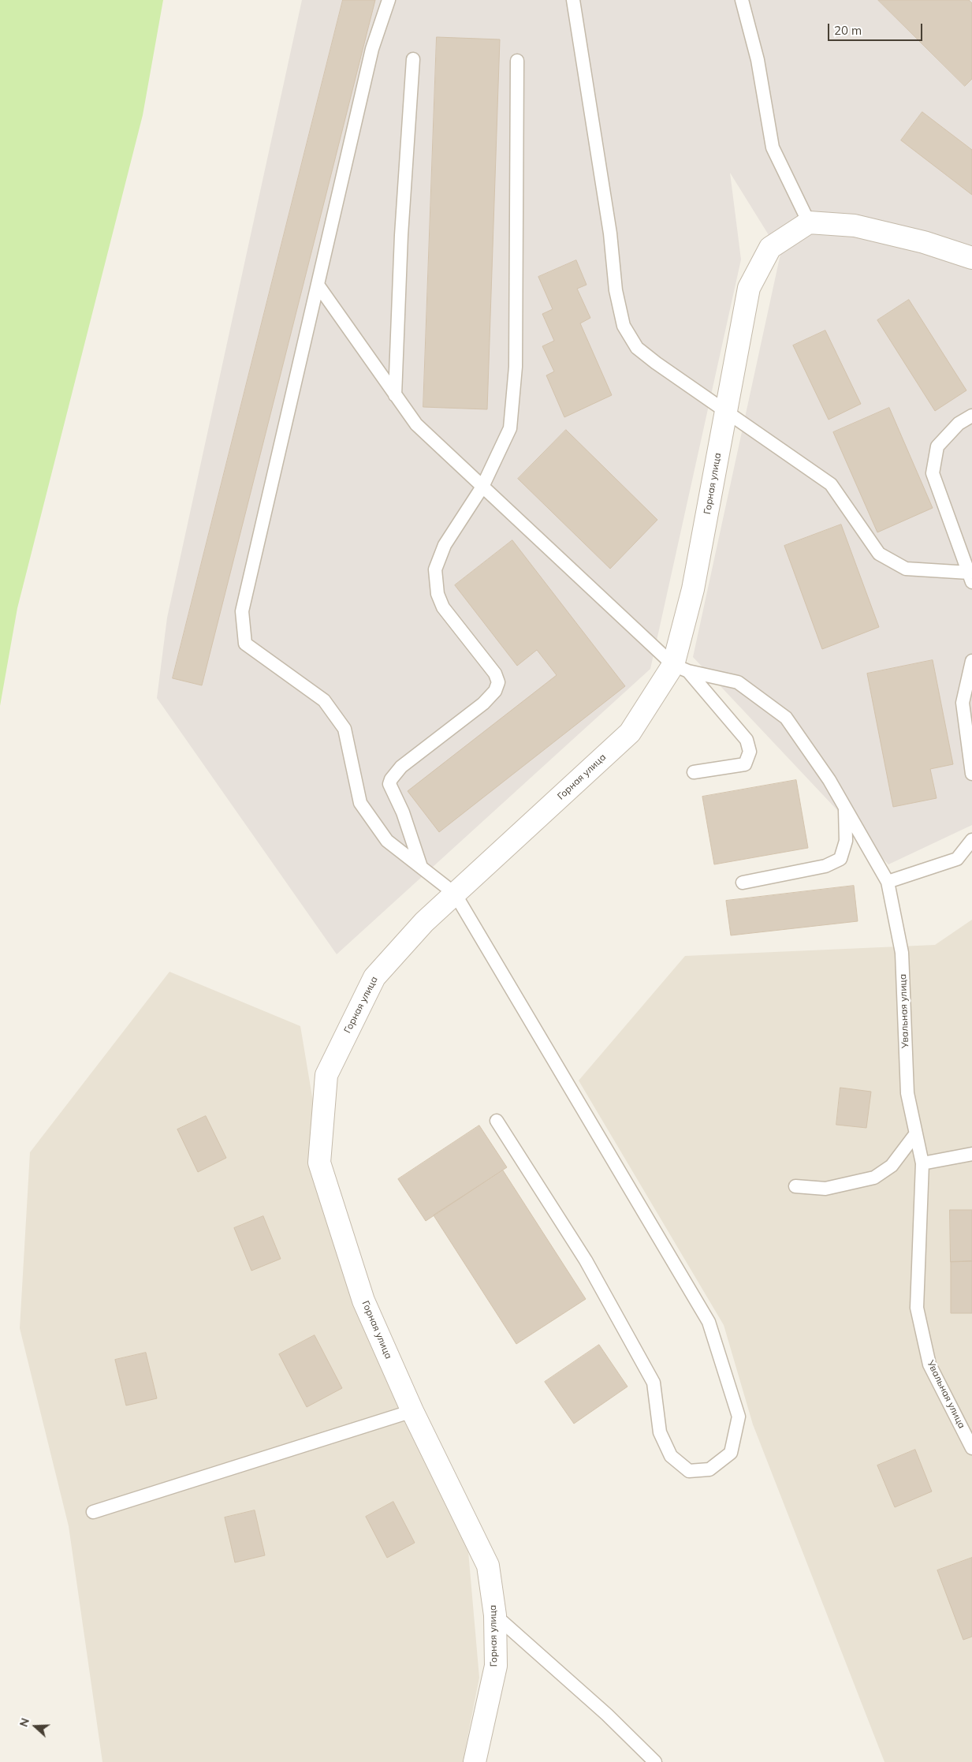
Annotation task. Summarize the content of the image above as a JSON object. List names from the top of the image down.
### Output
{
  "streets": {
    "street": ["Горная улица"],
    "lane": ["Увальная улица"]
  },
  "crossings": [
    ["Горная улица", "Увальная улица"]
  ],
  "scale_bar": "20 m",
  "north": "left"
}
